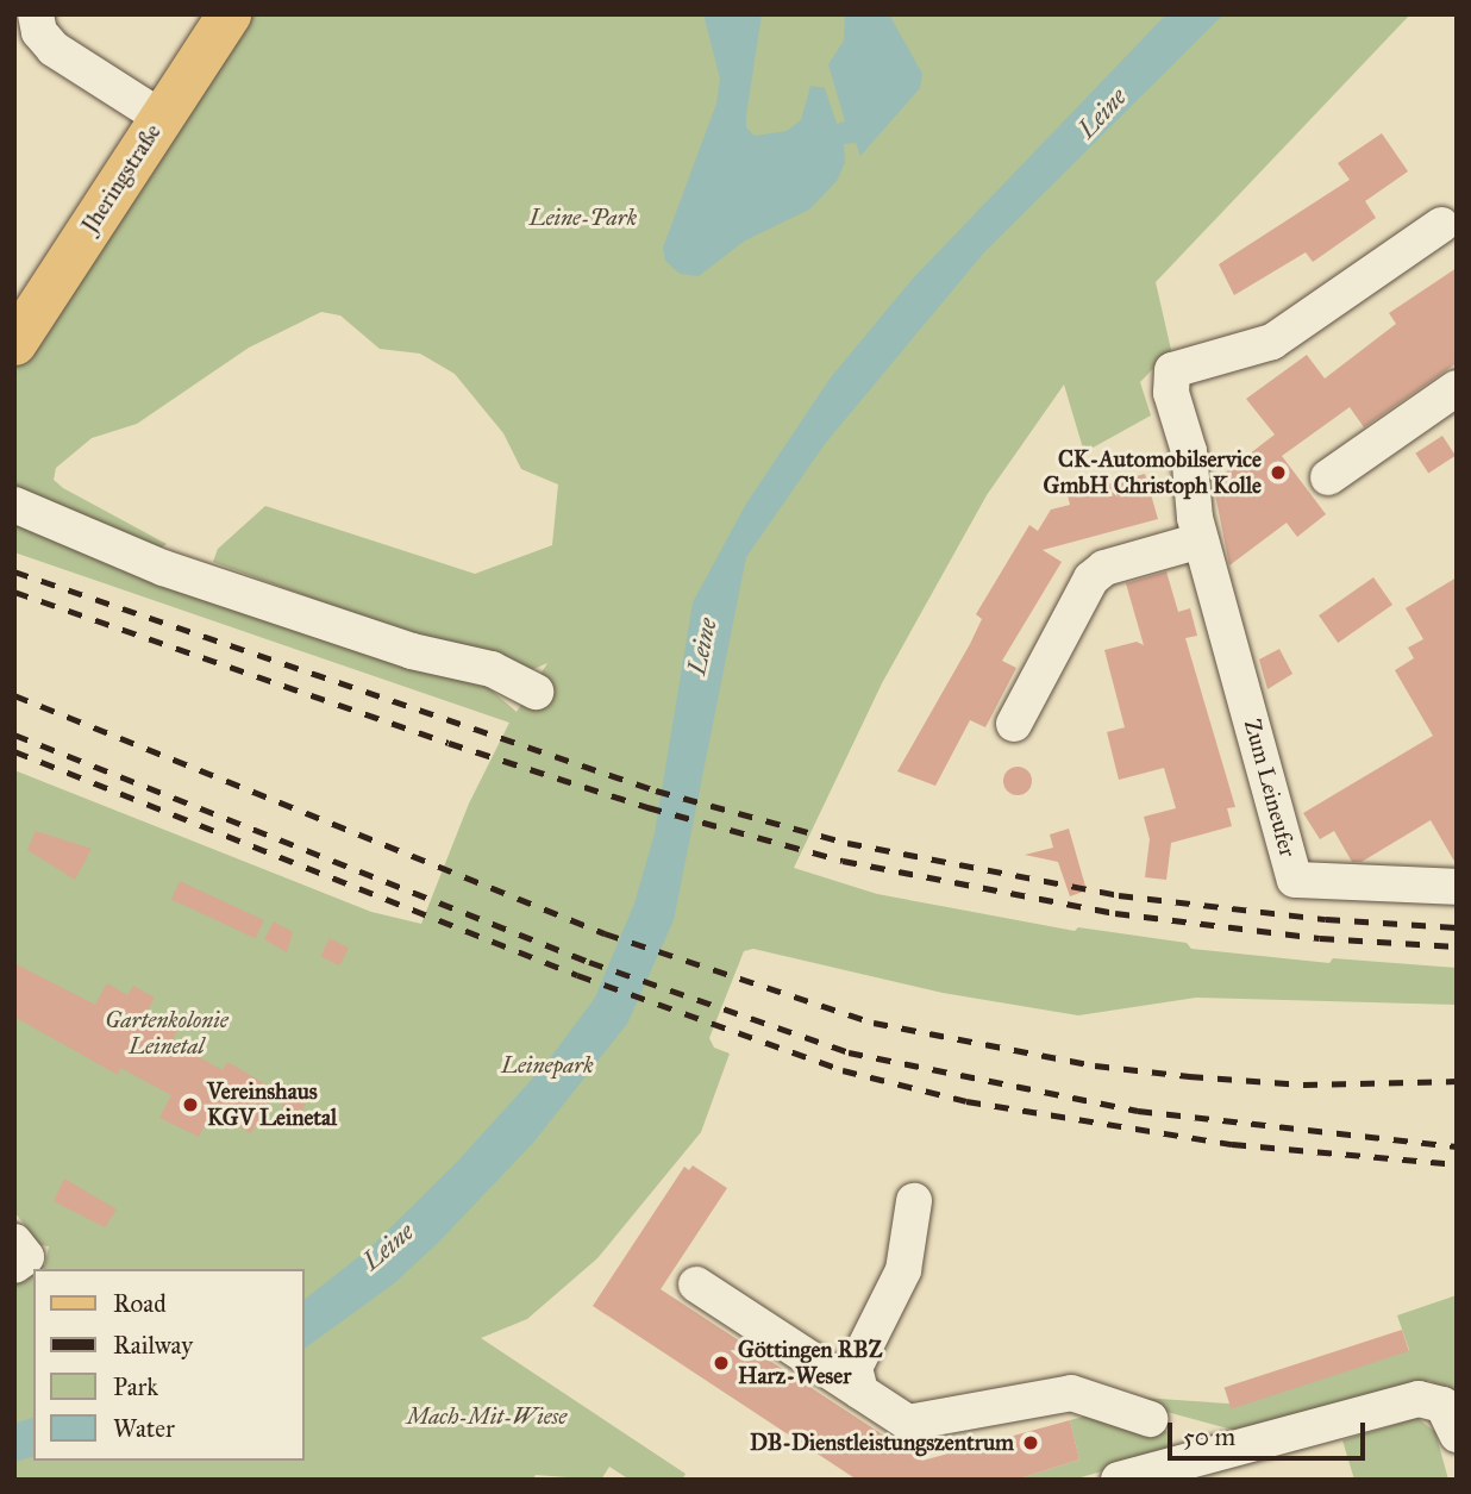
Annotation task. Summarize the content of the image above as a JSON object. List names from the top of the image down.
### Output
{
  "streets": {
    "main road": ["Jheringstraße"],
    "street": ["Zum Leineufer"]
  },
  "water": ["Leine"],
  "parks": [
    "Leine-Park",
    "Gartenkolonie Leinetal",
    "Leinepark",
    "Mach-Mit-Wiese"
  ],
  "places": [
    "CK-Automobilservice GmbH Christoph Kolle",
    "Vereinshaus KGV Leinetal",
    "Göttingen RBZ Harz-Weser",
    "DB-Dienstleistungszentrum"
  ],
  "legend": [
    "Road",
    "Railway",
    "Park",
    "Water"
  ],
  "scale_bar": "50 m"
}
